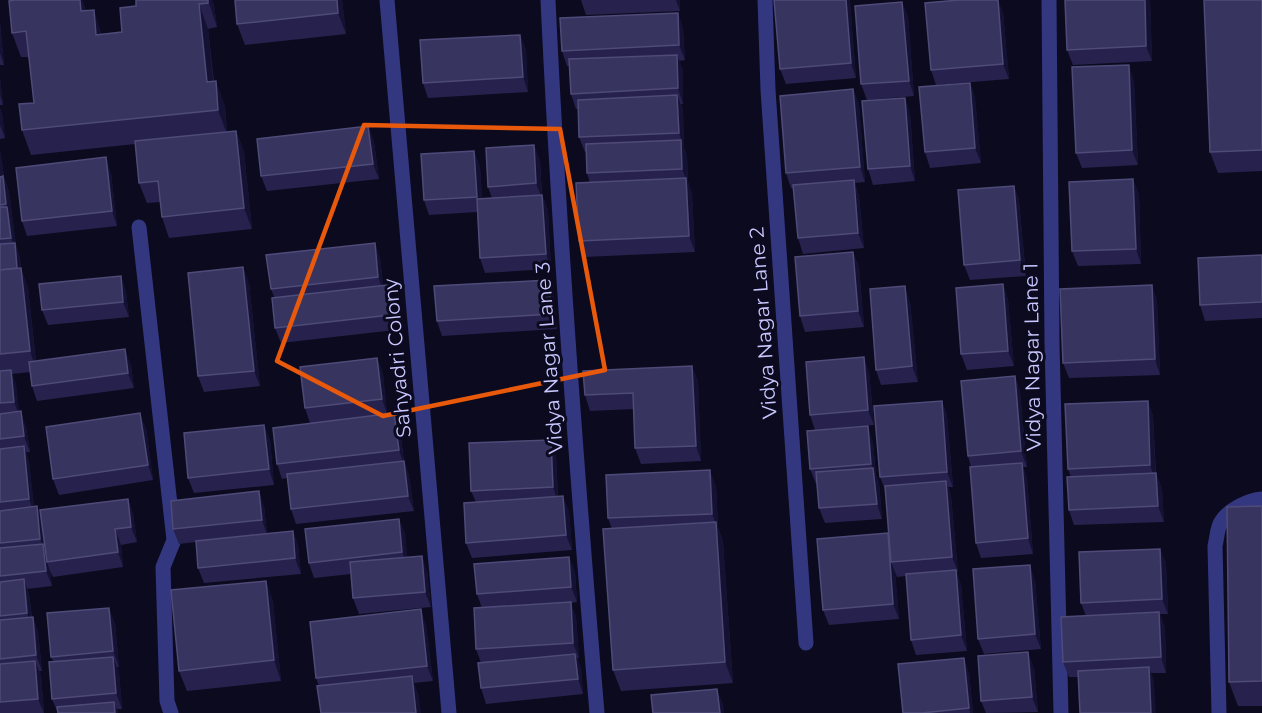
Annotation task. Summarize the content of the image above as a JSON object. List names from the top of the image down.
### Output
{
  "streets": {
    "street": [
      "Vidya Nagar Lane 2",
      "Vidya Nagar Lane 1",
      "Sahyadri Colony",
      "Vidya Nagar Lane 3"
    ]
  }
}
